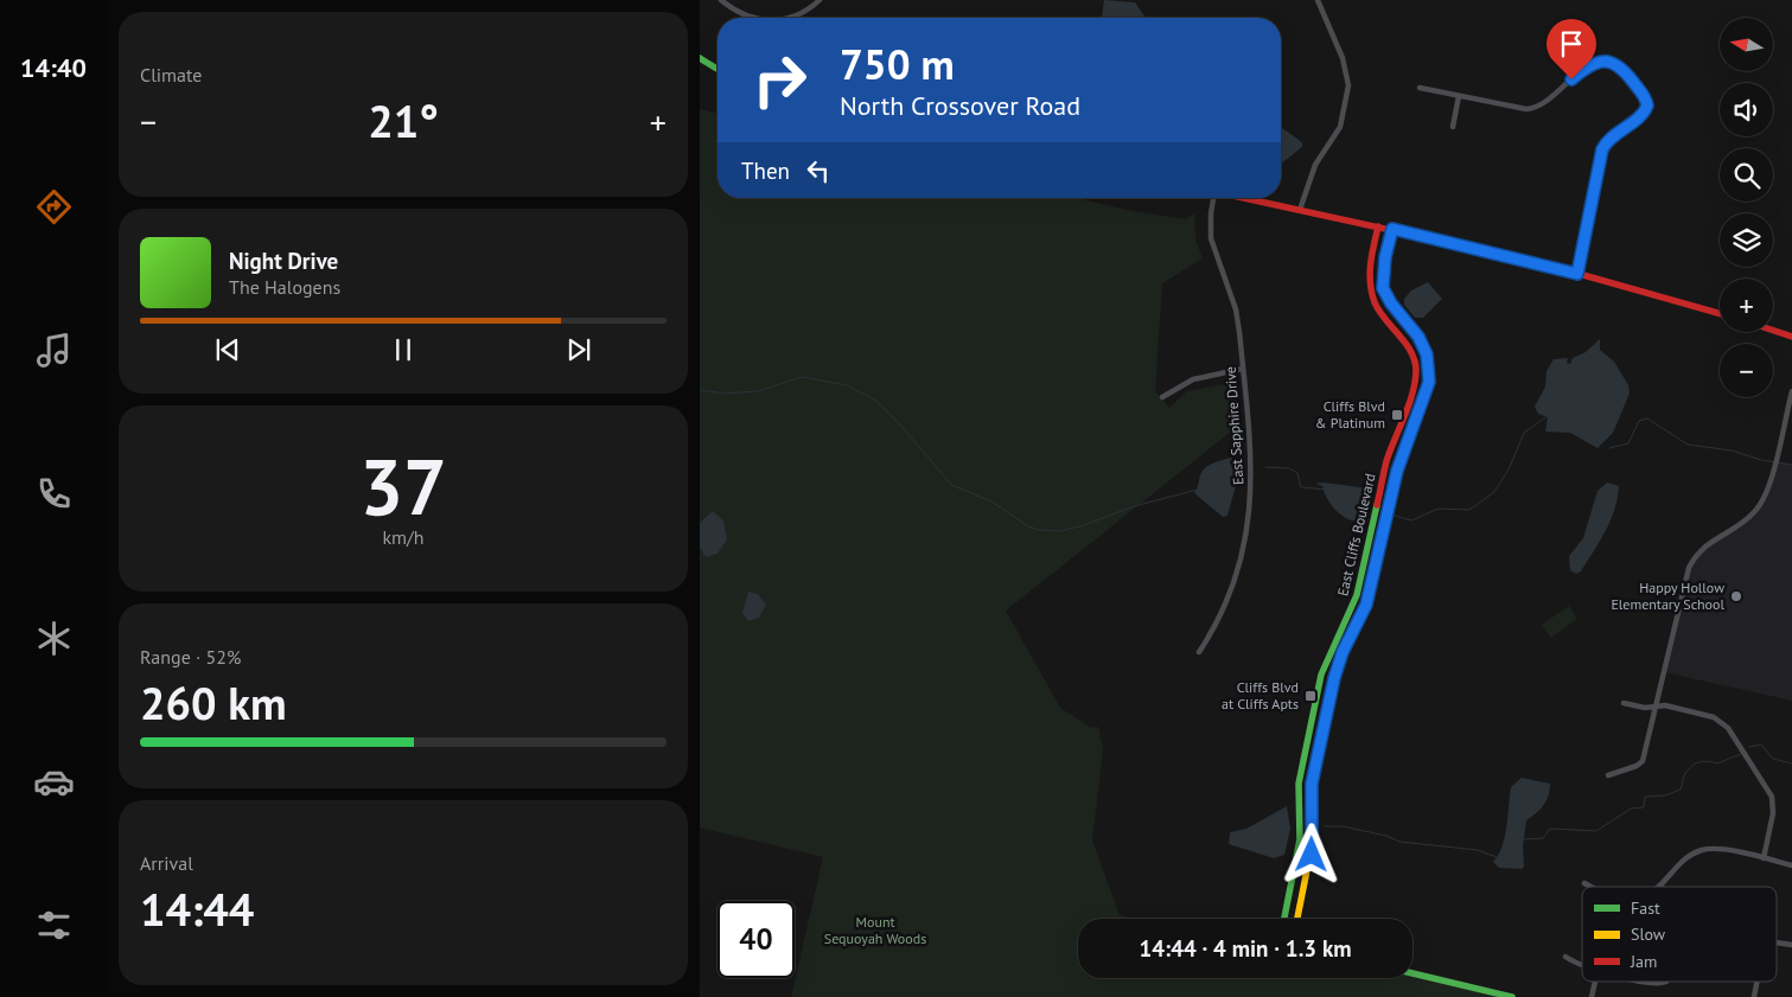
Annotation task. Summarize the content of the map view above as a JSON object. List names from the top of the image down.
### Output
{
  "streets": {
    "street": ["East Sapphire Drive", "East Cliffs Boulevard"]
  },
  "parks": ["Mount Sequoyah Woods"],
  "places": {
    "transit": ["Cliffs Blvd & Platinum", "Cliffs Blvd at Cliffs Apts"],
    "other": ["Happy Hollow Elementary School"]
  },
  "legend": ["Fast", "Slow", "Jam"],
  "north": "left",
  "page": {
    "tabs": "14:40",
    "tile": [
      "Climate",
      ["37", "km/h"],
      ["Range · 52%", "260 km"],
      ["Arrival", "14:44"]
    ],
    "map_buttons": ["+", "−"],
    "turn": ["750 m", "North Crossover Road"],
    "heat": ["−", "21°", "+"],
    "then": "Then",
    "song": ["Night Drive", "The Halogens"],
    "limit": "40",
    "trip": "14:44 · 4 min · 1.3 km"
  }
}
